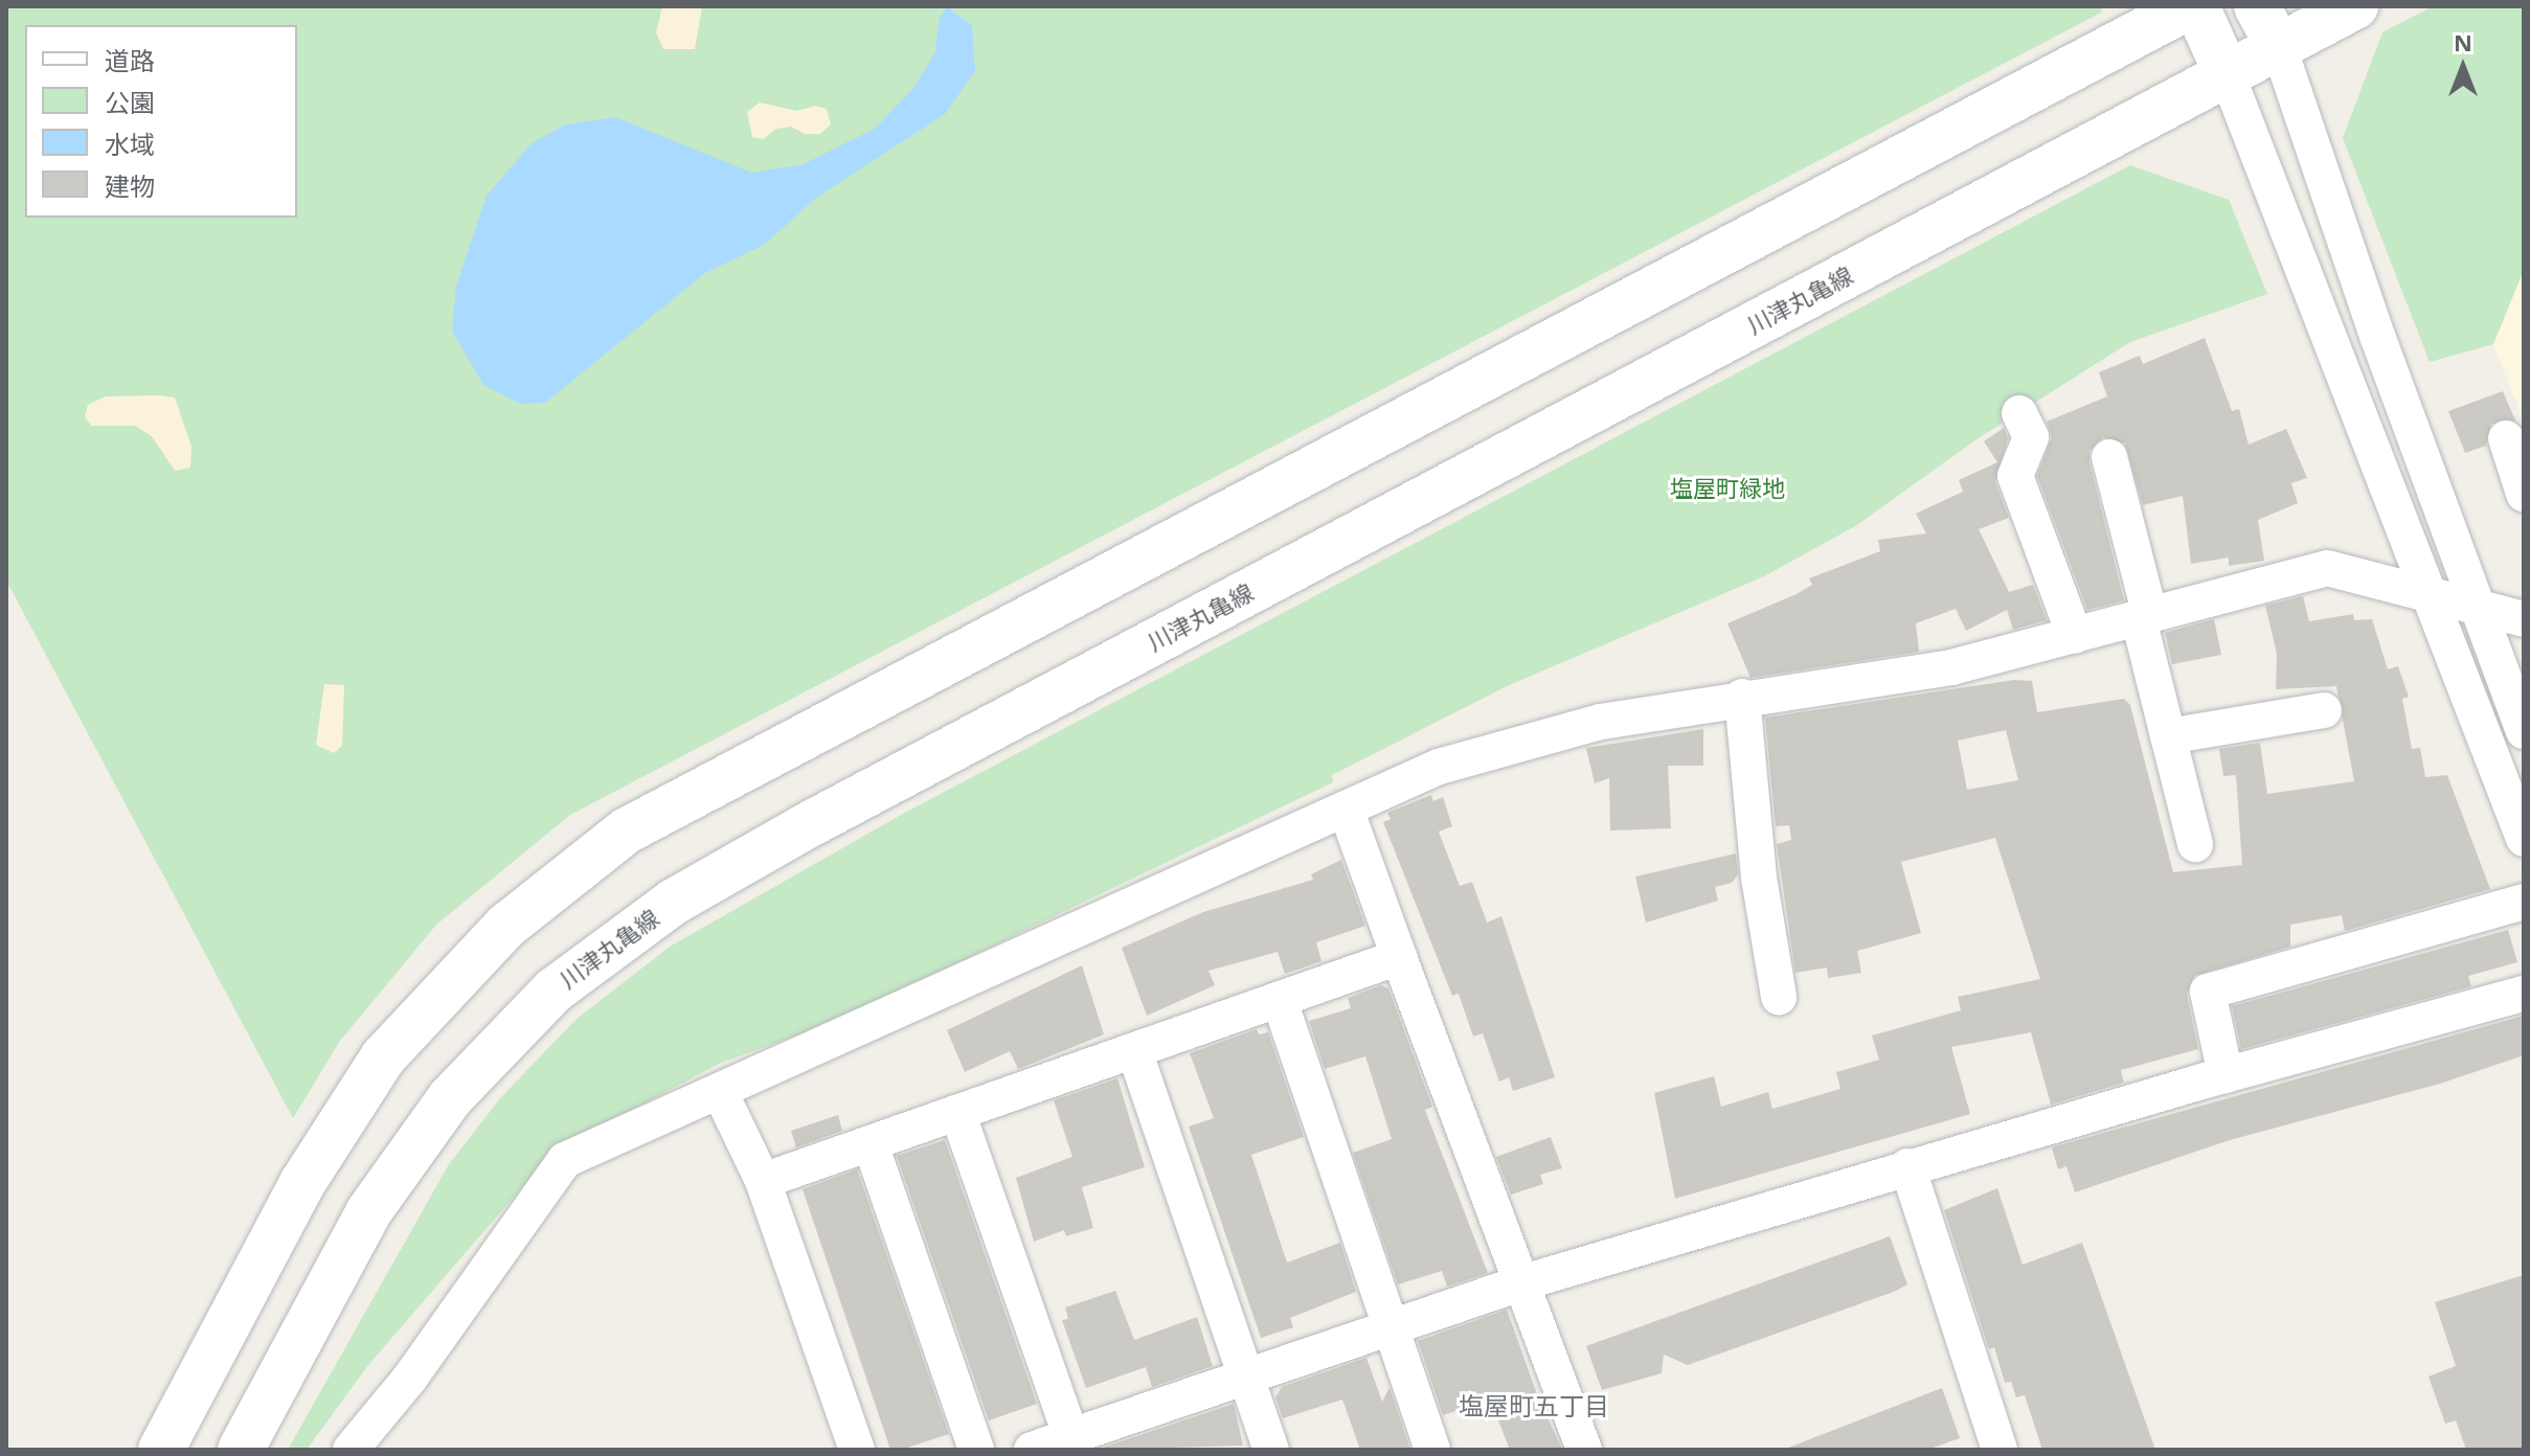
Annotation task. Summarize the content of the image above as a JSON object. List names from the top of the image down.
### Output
{
  "streets": {
    "main road": ["川津丸亀線"]
  },
  "districts": ["塩屋町五丁目"],
  "parks": ["塩屋町緑地"],
  "legend": [
    "道路",
    "公園",
    "水域",
    "建物"
  ],
  "north": "top"
}
